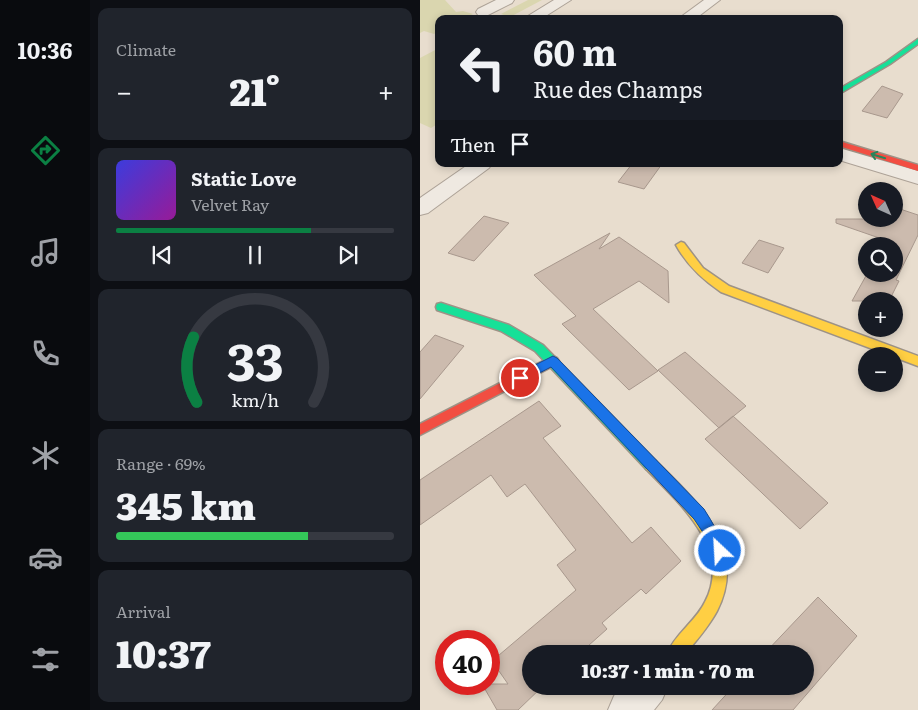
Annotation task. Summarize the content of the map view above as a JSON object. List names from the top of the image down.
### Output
{
  "north": "top left",
  "page": {
    "tabs": "10:36",
    "tile": [
      "Climate",
      ["Range · 69%", "345 km"],
      ["Arrival", "10:37"]
    ],
    "turn": ["60 m", "Rue des Champs"],
    "heat": ["−", "21°", "+"],
    "then": "Then",
    "song": ["Static Love", "Velvet Ray"],
    "map_buttons": ["+", "−"],
    "limit": "40",
    "trip": "10:37 · 1 min · 70 m",
    "gauge": ["33", "km/h"]
  }
}
